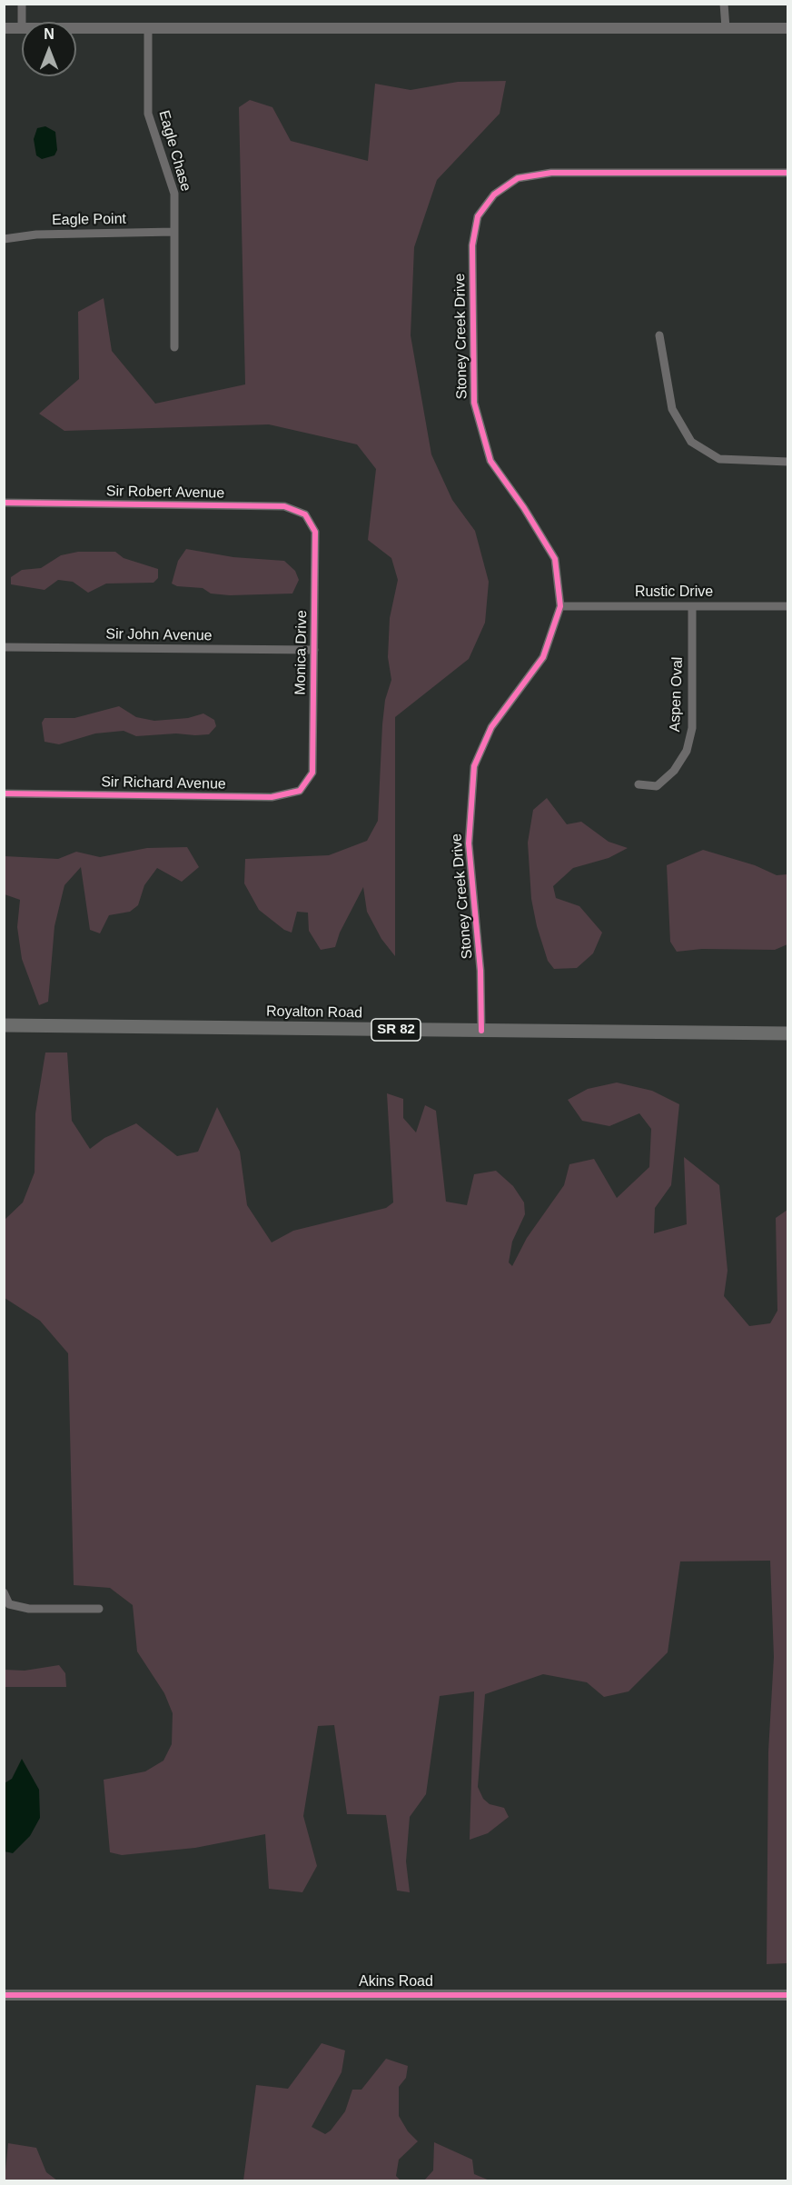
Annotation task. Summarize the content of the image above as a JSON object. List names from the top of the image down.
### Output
{
  "streets": {
    "main road": ["Royalton Road", "SR 82"],
    "street": [
      "Eagle Chase",
      "Eagle Point",
      "Stoney Creek Drive",
      "Sir Robert Avenue",
      "Rustic Drive",
      "Sir John Avenue",
      "Monica Drive",
      "Aspen Oval",
      "Sir Richard Avenue",
      "Akins Road"
    ]
  },
  "crossings": [
    ["Eagle Chase", "Eagle Point"],
    ["Stoney Creek Drive", "Rustic Drive"],
    ["Stoney Creek Drive", "Royalton Road"],
    ["Sir Robert Avenue", "Monica Drive"],
    ["Rustic Drive", "Aspen Oval"],
    ["Sir John Avenue", "Monica Drive"],
    ["Monica Drive", "Sir Richard Avenue"]
  ],
  "north": "top"
}
